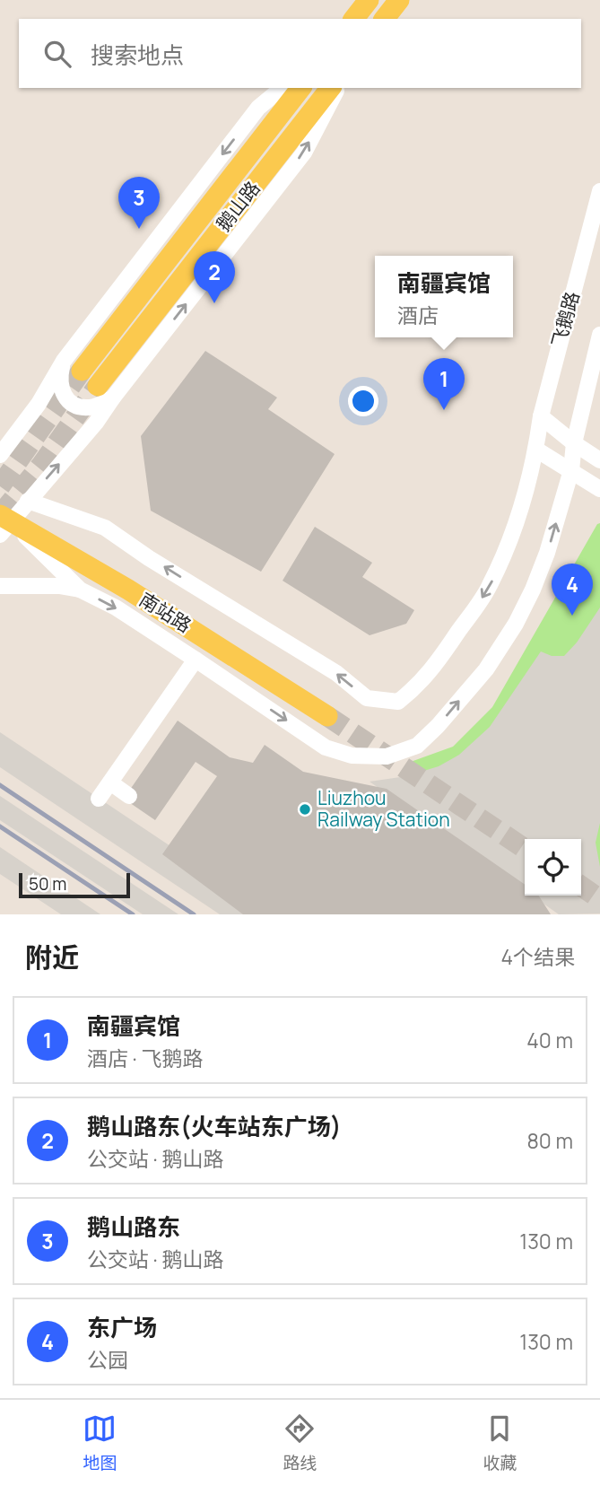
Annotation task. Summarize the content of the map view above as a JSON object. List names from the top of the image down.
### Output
{
  "streets": {
    "main road": ["鹅山路", "南站路"],
    "street": ["飞鹅路"]
  },
  "places": ["Liuzhou Railway Station"],
  "scale_bar": "50 m",
  "page": {
    "search": "搜索地点",
    "pins": [
      "3",
      "2",
      "1",
      "4"
    ],
    "popup": ["南疆宾馆", "酒店"],
    "scale": "50 m",
    "heading": ["附近", "4个结果"],
    "list": [
      {
        "mark": "1",
        "name": "南疆宾馆",
        "note": "酒店 · 飞鹅路",
        "value": "40 m"
      },
      {
        "mark": "2",
        "name": "鹅山路东(火车站东广场)",
        "note": "公交站 · 鹅山路",
        "value": "80 m"
      },
      {
        "mark": "3",
        "name": "鹅山路东",
        "note": "公交站 · 鹅山路",
        "value": "130 m"
      },
      {
        "mark": "4",
        "name": "东广场",
        "note": "公园",
        "value": "130 m"
      }
    ],
    "nav": ["地图", "路线", "收藏"]
  }
}
